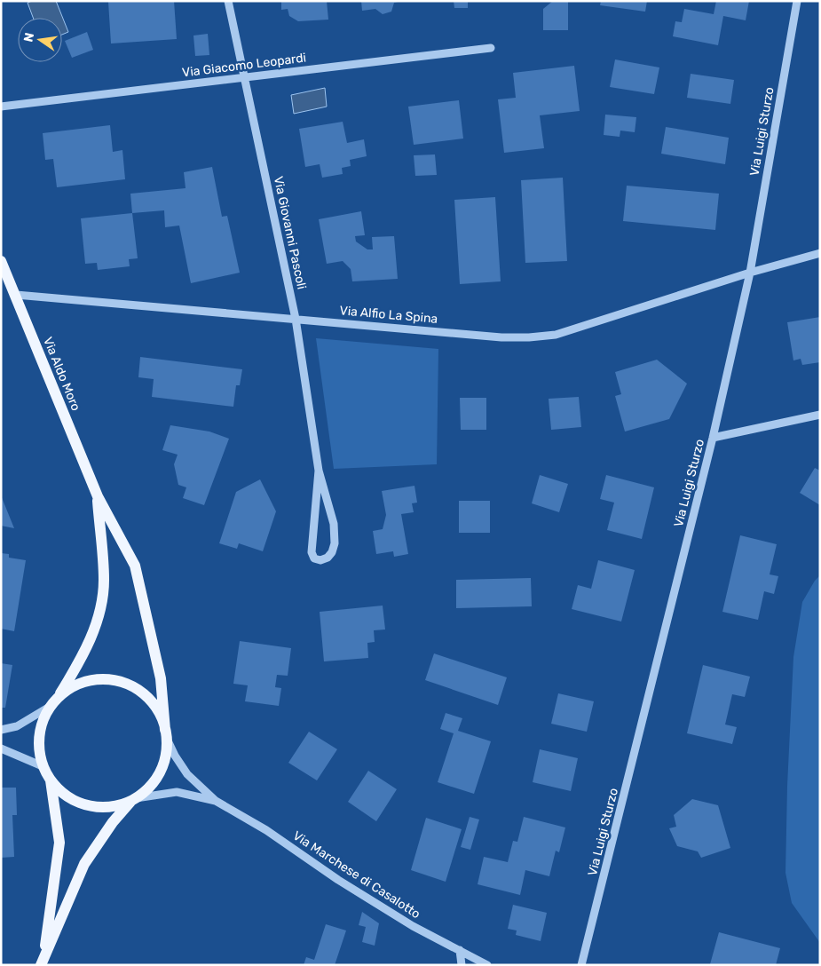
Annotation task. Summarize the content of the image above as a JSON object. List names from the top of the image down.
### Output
{
  "streets": {
    "main road": ["Via Aldo Moro"],
    "street": [
      "Via Giacomo Leopardi",
      "Via Luigi Sturzo",
      "Via Giovanni Pascoli",
      "Via Alfio La Spina",
      "Via Marchese di Casalotto"
    ]
  },
  "crossings": [
    ["Via Giacomo Leopardi", "Via Giovanni Pascoli"],
    ["Via Luigi Sturzo", "Via Alfio La Spina"],
    ["Via Giovanni Pascoli", "Via Alfio La Spina"],
    ["Via Alfio La Spina", "Via Aldo Moro"]
  ],
  "north": "left"
}
